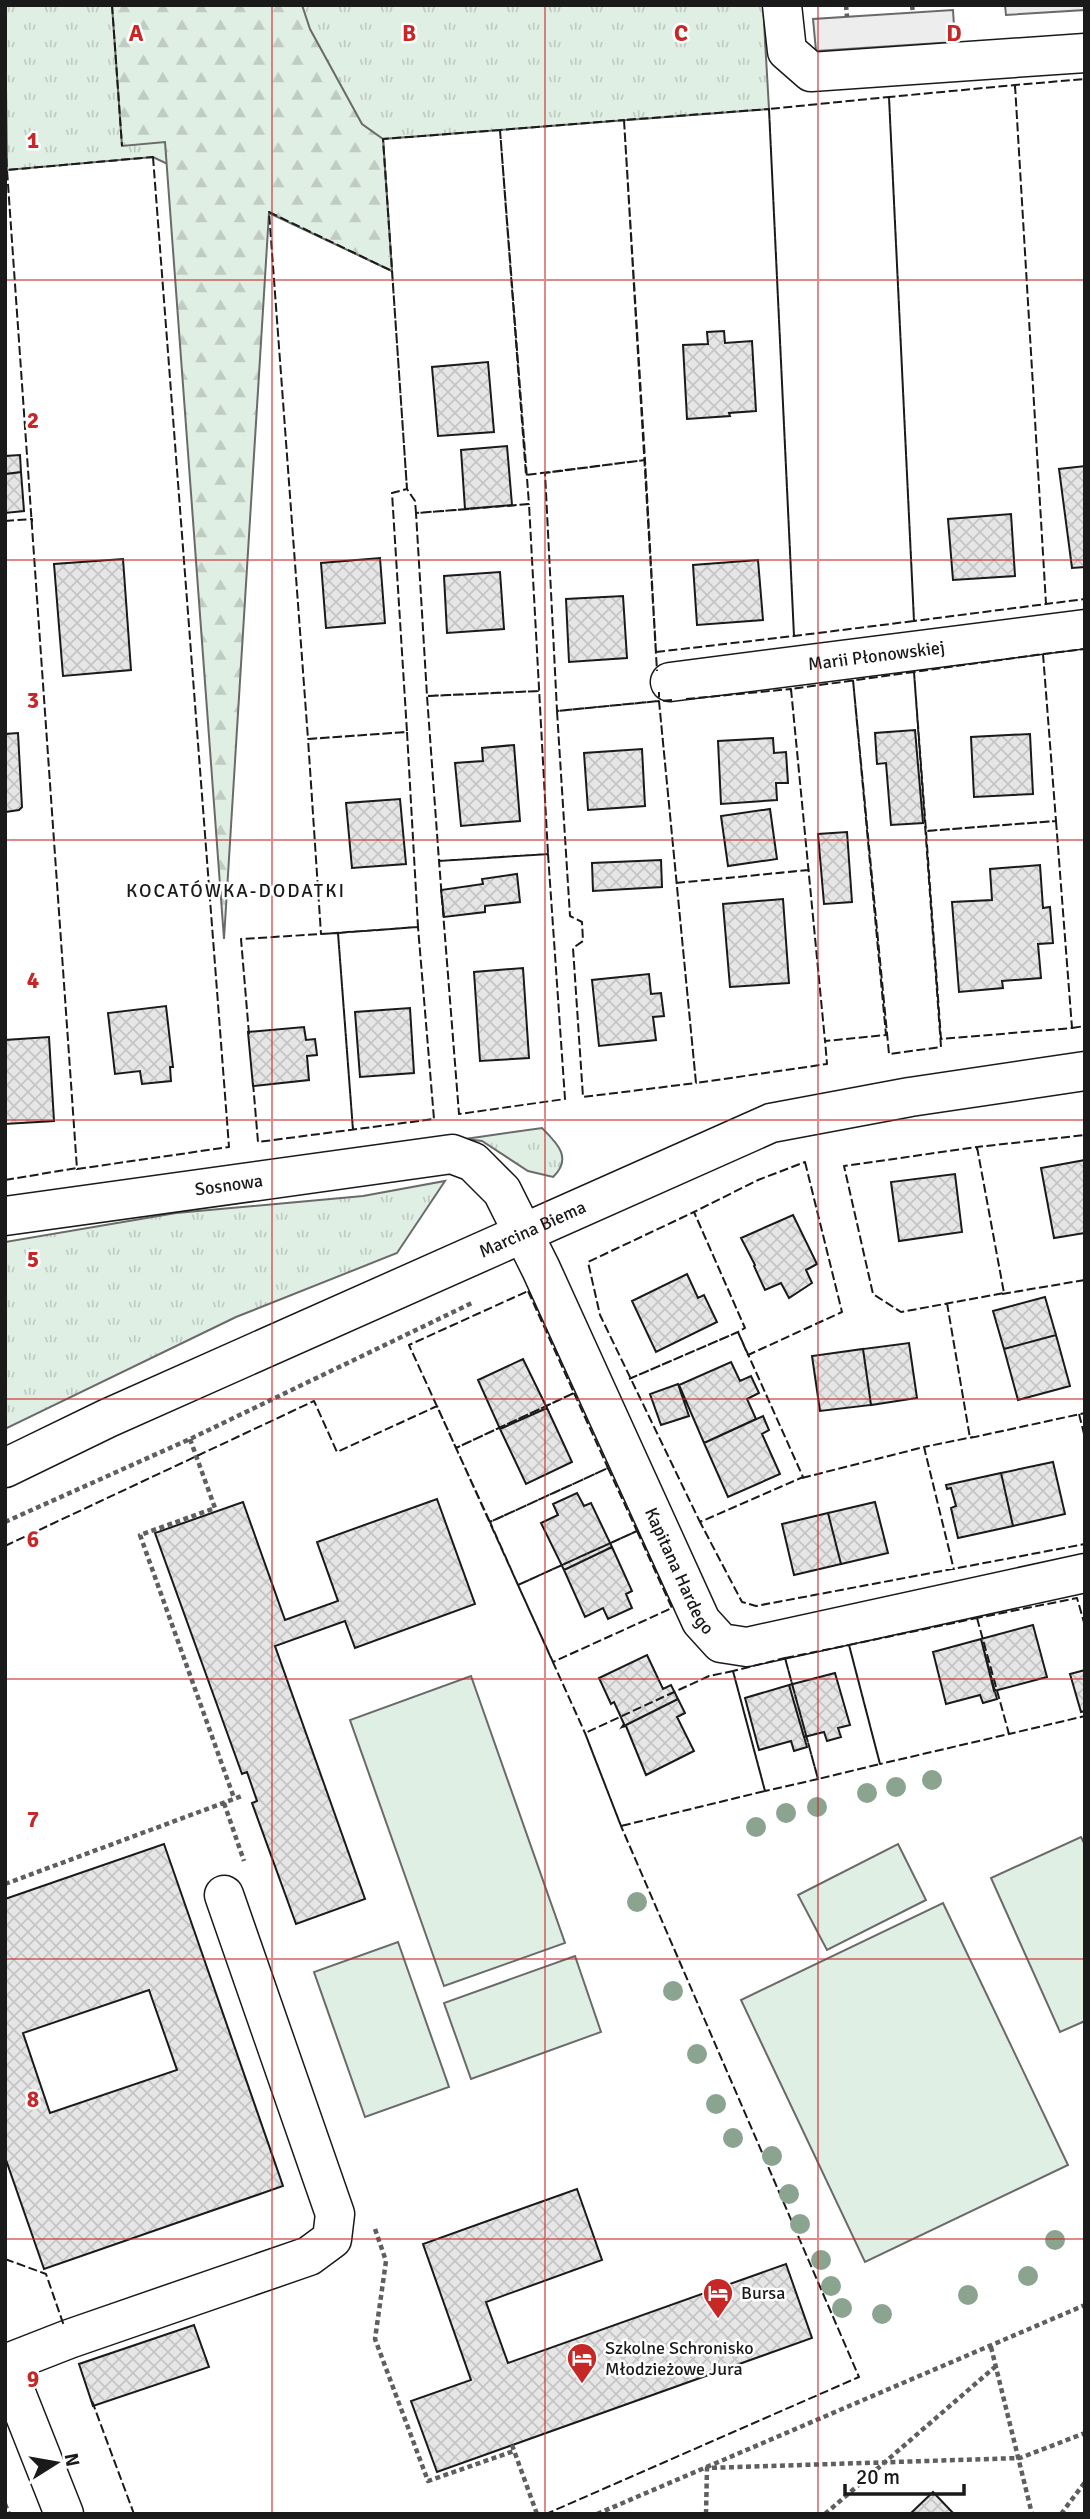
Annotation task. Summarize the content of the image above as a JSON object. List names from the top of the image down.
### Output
{
  "streets": {
    "street": [
      "Marii Płonowskiej",
      "Sosnowa",
      "Marcina Biema",
      "Kapitana Hardego"
    ]
  },
  "crossings": [
    ["Sosnowa", "Kapitana Hardego"],
    ["Marcina Biema", "Kapitana Hardego"]
  ],
  "districts": ["KOCATÓWKA-DODATKI"],
  "places": {
    "hotel": ["Bursa", "Szkolne Schronisko Młodzieżowe Jura"]
  },
  "scale_bar": "20 m",
  "north": "right",
  "grid": {
    "columns": [
      "A",
      "B",
      "C",
      "D"
    ],
    "rows": [
      "1",
      "2",
      "3",
      "4",
      "5",
      "6",
      "7",
      "8",
      "9"
    ]
  }
}
